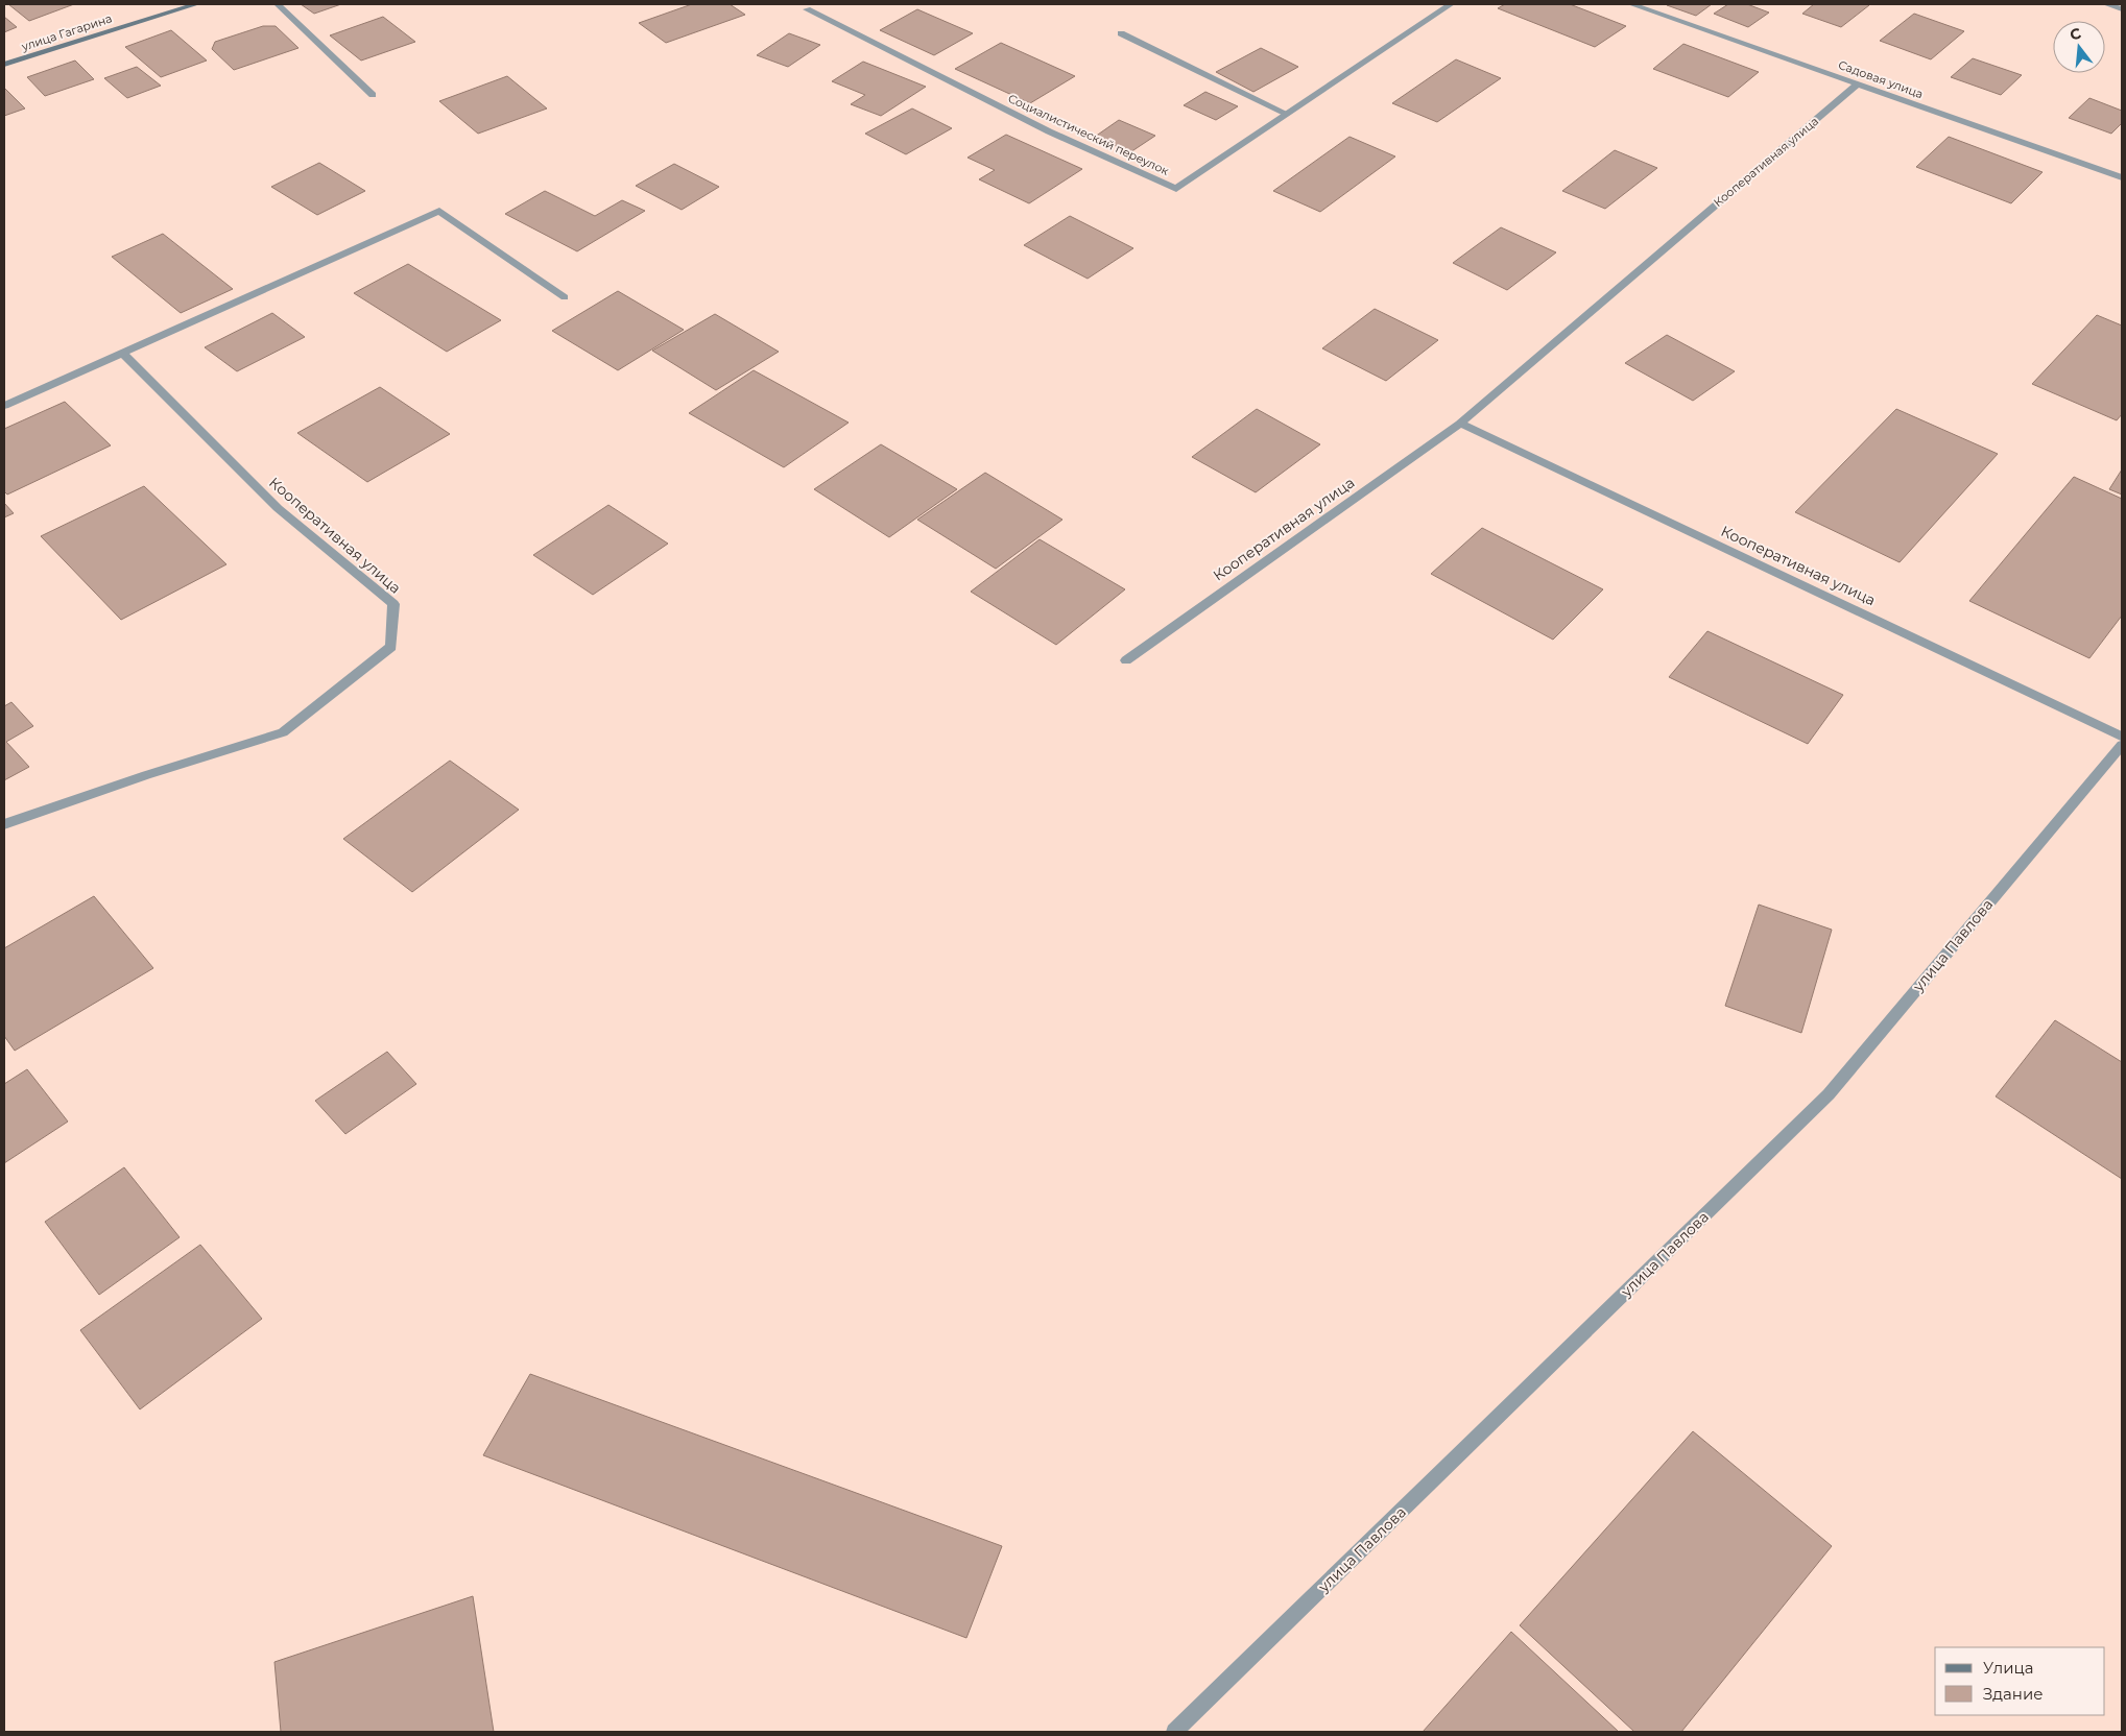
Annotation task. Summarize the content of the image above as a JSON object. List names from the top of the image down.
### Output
{
  "streets": {
    "street": [
      "улица Гагарина",
      "Садовая улица",
      "Социалистический переулок",
      "Кооперативная улица",
      "улица Павлова"
    ]
  },
  "crossings": [
    ["Садовая улица", "Кооперативная улица"]
  ],
  "legend": ["Улица", "Здание"],
  "north": "top"
}
